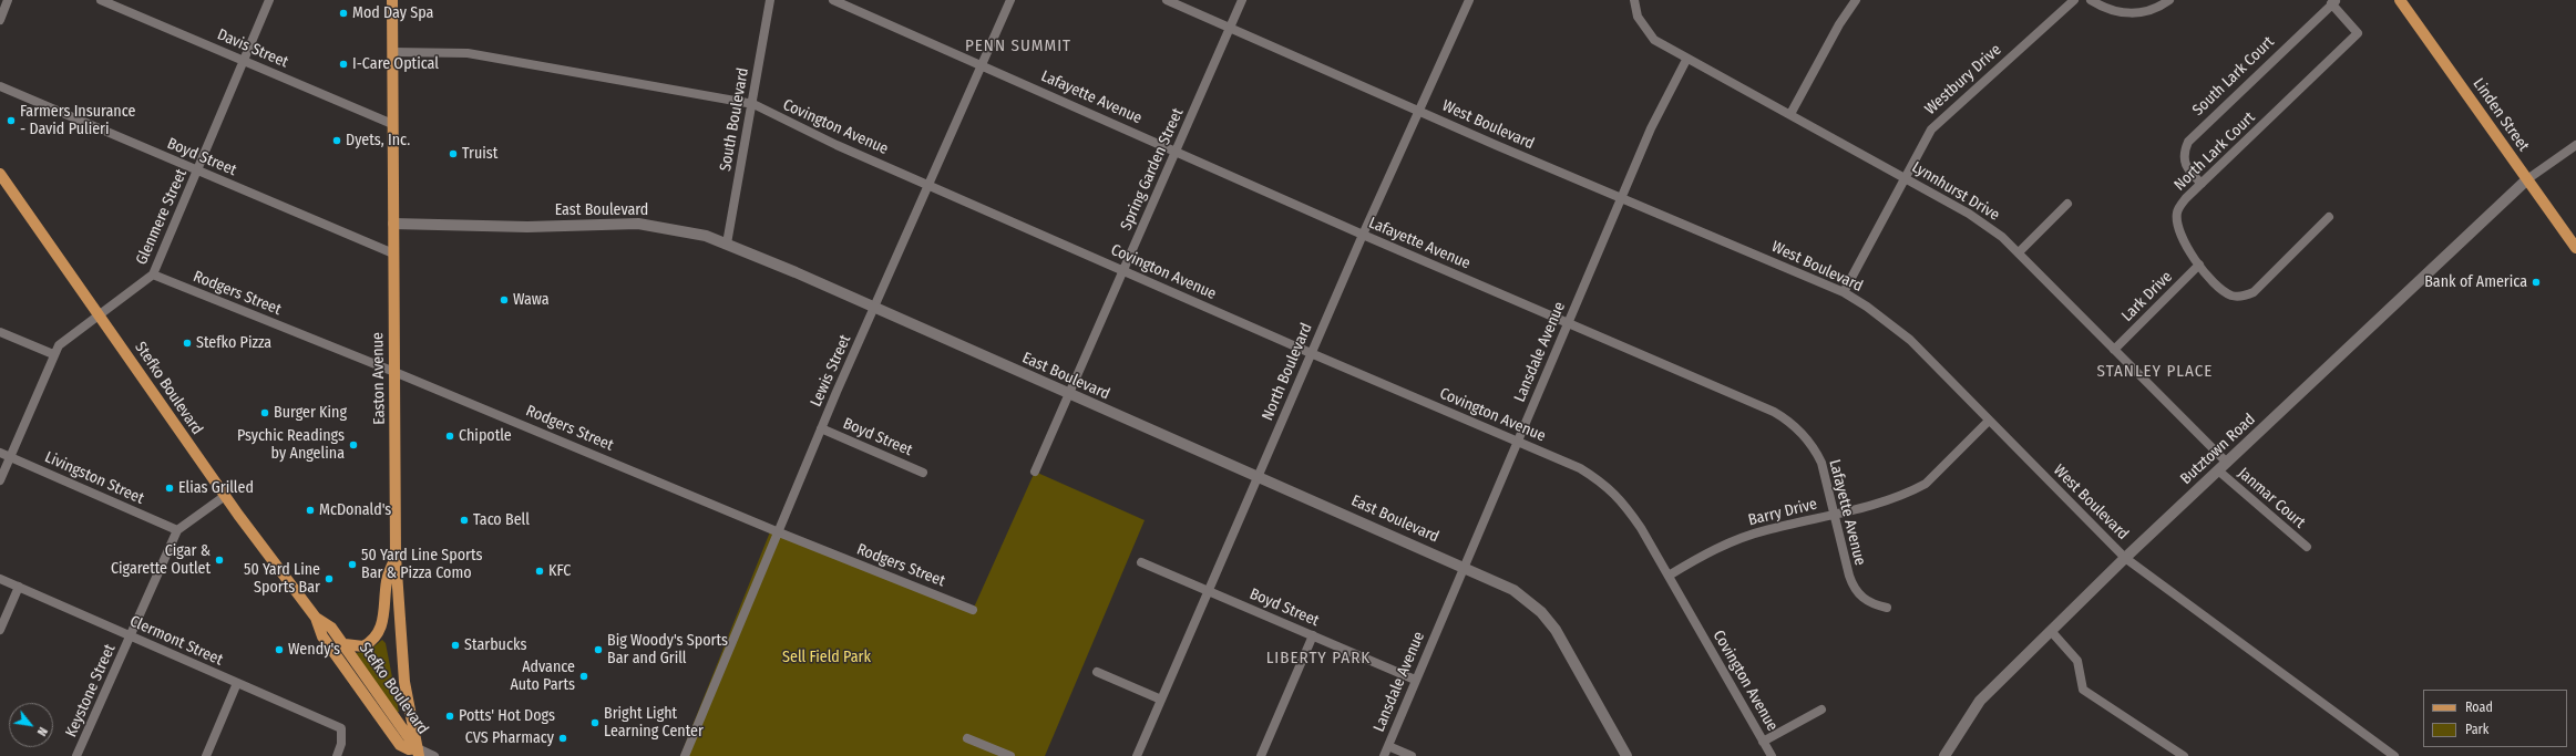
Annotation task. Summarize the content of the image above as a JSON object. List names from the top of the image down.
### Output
{
  "streets": {
    "main road": ["Linden Street", "Easton Avenue", "Stefko Boulevard"],
    "street": [
      "Davis Street",
      "South Lark Court",
      "Westbury Drive",
      "Lafayette Avenue",
      "South Boulevard",
      "West Boulevard",
      "Covington Avenue",
      "North Lark Court",
      "Boyd Street",
      "Spring Garden Street",
      "Lynnhurst Drive",
      "East Boulevard",
      "Glenmere Street",
      "Rodgers Street",
      "Lark Drive",
      "Lansdale Avenue",
      "Lewis Street",
      "North Boulevard",
      "Butztown Road",
      "Livingston Street",
      "Janmar Court",
      "Barry Drive",
      "Clermont Street",
      "Keystone Street"
    ]
  },
  "crossings": [
    ["Davis Street", "Glenmere Street"],
    ["Davis Street", "Easton Avenue"],
    ["South Lark Court", "North Lark Court"],
    ["Westbury Drive", "West Boulevard"],
    ["Westbury Drive", "Lynnhurst Drive"],
    ["Lafayette Avenue", "Spring Garden Street"],
    ["Lafayette Avenue", "Lansdale Avenue"],
    ["Lafayette Avenue", "Lewis Street"],
    ["Lafayette Avenue", "North Boulevard"],
    ["Lafayette Avenue", "Barry Drive"],
    ["Linden Street", "Butztown Road"],
    ["South Boulevard", "Covington Avenue"],
    ["South Boulevard", "East Boulevard"],
    ["West Boulevard", "Spring Garden Street"],
    ["West Boulevard", "Lansdale Avenue"],
    ["West Boulevard", "North Boulevard"],
    ["West Boulevard", "Butztown Road"],
    ["West Boulevard", "Barry Drive"],
    ["Covington Avenue", "Spring Garden Street"],
    ["Covington Avenue", "Lansdale Avenue"],
    ["Covington Avenue", "Lewis Street"],
    ["Covington Avenue", "North Boulevard"],
    ["Covington Avenue", "Easton Avenue"],
    ["Covington Avenue", "Barry Drive"],
    ["North Lark Court", "Lark Drive"],
    ["Boyd Street", "Glenmere Street"],
    ["Boyd Street", "Lansdale Avenue"],
    ["Boyd Street", "Lewis Street"],
    ["Boyd Street", "North Boulevard"],
    ["Boyd Street", "Easton Avenue"],
    ["Spring Garden Street", "East Boulevard"],
    ["Lynnhurst Drive", "Lark Drive"],
    ["Lynnhurst Drive", "Lansdale Avenue"],
    ["Lynnhurst Drive", "Butztown Road"],
    ["East Boulevard", "Lansdale Avenue"],
    ["East Boulevard", "Lewis Street"],
    ["East Boulevard", "North Boulevard"],
    ["East Boulevard", "Easton Avenue"],
    ["Glenmere Street", "Rodgers Street"],
    ["Glenmere Street", "Stefko Boulevard"],
    ["Glenmere Street", "Livingston Street"],
    ["Rodgers Street", "Lewis Street"],
    ["Rodgers Street", "Easton Avenue"],
    ["Easton Avenue", "Stefko Boulevard"],
    ["Butztown Road", "Janmar Court"],
    ["Livingston Street", "Keystone Street"],
    ["Clermont Street", "Keystone Street"]
  ],
  "districts": ["PENN SUMMIT", "STANLEY PLACE", "LIBERTY PARK"],
  "parks": ["Sell Field Park"],
  "places": [
    "Mod Day Spa",
    "I-Care Optical",
    "Farmers Insurance - David Pulieri",
    "Dyets, Inc.",
    "Truist",
    "Bank of America",
    "Wawa",
    "Stefko Pizza",
    "Burger King",
    "Chipotle",
    "Psychic Readings by Angelina",
    "Elias Grilled",
    "McDonald's",
    "Taco Bell",
    "Cigar & Cigarette Outlet",
    "50 Yard Line Sports Bar & Pizza Como",
    "KFC",
    "50 Yard Line Sports Bar",
    "Starbucks",
    "Wendy's",
    "Big Woody's Sports Bar and Grill",
    "Advance Auto Parts",
    "Potts' Hot Dogs",
    "Bright Light Learning Center",
    "CVS Pharmacy"
  ],
  "legend": ["Road", "Park"],
  "north": "bottom right"
}
